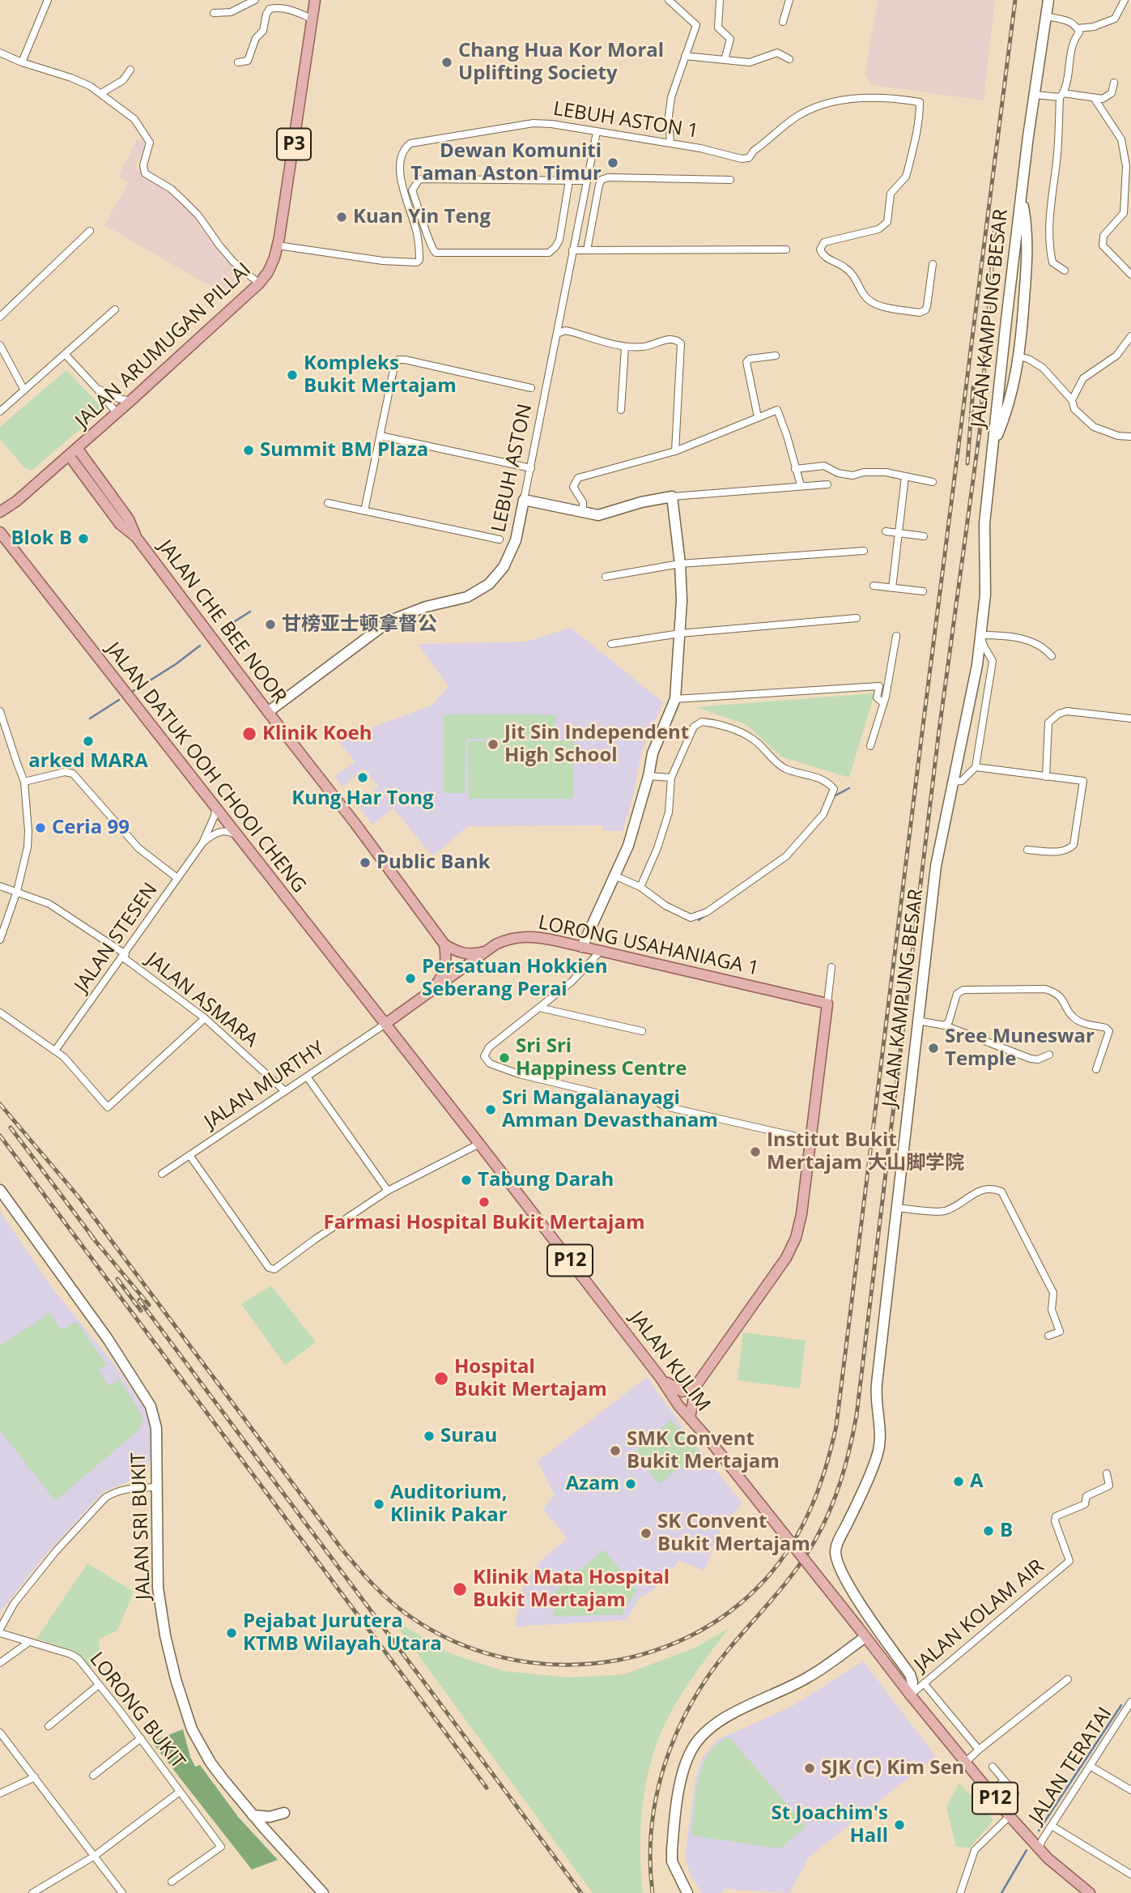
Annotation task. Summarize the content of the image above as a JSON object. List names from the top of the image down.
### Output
{
  "streets": {
    "main road": [
      "P3",
      "JALAN ARUMUGAN PILLAI",
      "JALAN CHE BEE NOOR",
      "JALAN DATUK OOH CHOOI CHENG",
      "LORONG USAHANIAGA 1",
      "P12",
      "JALAN KULIM"
    ],
    "street": [
      "LEBUH ASTON 1",
      "JALAN KAMPUNG BESAR",
      "LEBUH ASTON",
      "JALAN STESEN",
      "JALAN ASMARA",
      "JALAN MURTHY",
      "JALAN SRI BUKIT",
      "JALAN KOLAM AIR",
      "LORONG BUKIT",
      "JALAN TERATAI"
    ]
  },
  "crossings": [
    ["LEBUH ASTON 1", "JALAN ARUMUGAN PILLAI"],
    ["LEBUH ASTON 1", "LEBUH ASTON"],
    ["JALAN KAMPUNG BESAR", "JALAN KULIM"],
    ["JALAN KAMPUNG BESAR", "JALAN KOLAM AIR"],
    ["JALAN ARUMUGAN PILLAI", "JALAN CHE BEE NOOR"],
    ["LEBUH ASTON", "JALAN CHE BEE NOOR"],
    ["JALAN DATUK OOH CHOOI CHENG", "JALAN STESEN"],
    ["JALAN DATUK OOH CHOOI CHENG", "LORONG USAHANIAGA 1"],
    ["JALAN DATUK OOH CHOOI CHENG", "JALAN MURTHY"],
    ["JALAN DATUK OOH CHOOI CHENG", "JALAN KULIM"],
    ["JALAN STESEN", "JALAN ASMARA"],
    ["LORONG USAHANIAGA 1", "JALAN MURTHY"],
    ["LORONG USAHANIAGA 1", "JALAN KULIM"],
    ["JALAN ASMARA", "JALAN MURTHY"],
    ["JALAN MURTHY", "JALAN KULIM"],
    ["JALAN KULIM", "JALAN KOLAM AIR"],
    ["JALAN KULIM", "JALAN TERATAI"]
  ],
  "places": [
    "Chang Hua Kor Moral Uplifting Society",
    "Dewan Komuniti Taman Aston Timur",
    "Kuan Yin Teng",
    "Kompleks Bukit Mertajam",
    "Summit BM Plaza",
    "Blok B",
    "甘榜亚士顿拿督公",
    "Klinik Koeh",
    "arked MARA",
    "Jit Sin Independent High School",
    "Kung Har Tong",
    "Ceria 99",
    "Public Bank",
    "Persatuan Hokkien Seberang Perai",
    "Sree Muneswar Temple",
    "Sri Sri Happiness Centre",
    "Sri Mangalanayagi Amman Devasthanam",
    "Institut Bukit Mertajam 大山脚学院",
    "Tabung Darah",
    "Farmasi Hospital Bukit Mertajam",
    "Hospital Bukit Mertajam",
    "Surau",
    "SMK Convent Bukit Mertajam",
    "A",
    "Azam",
    "Auditorium, Klinik Pakar",
    "B",
    "SK Convent Bukit Mertajam",
    "Klinik Mata Hospital Bukit Mertajam",
    "Pejabat Jurutera KTMB Wilayah Utara",
    "SJK (C) Kim Sen",
    "St Joachim's Hall"
  ]
}
